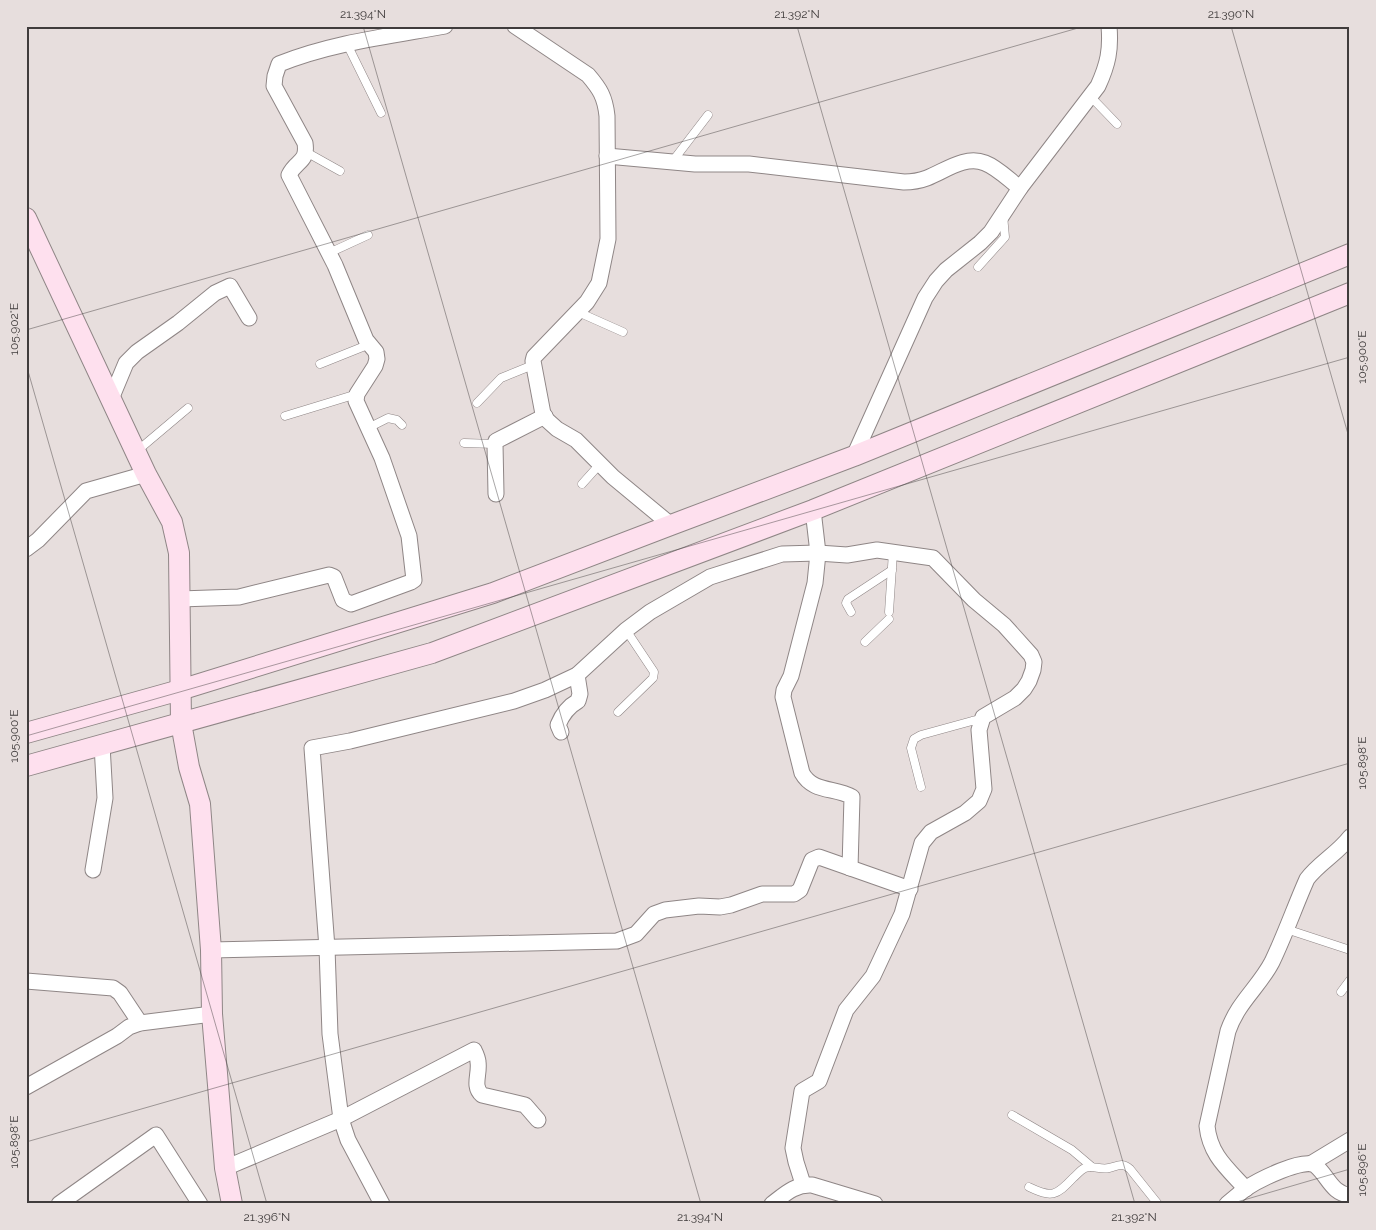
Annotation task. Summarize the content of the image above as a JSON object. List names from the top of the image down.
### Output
{
  "coordinates": [
    "21.394°N",
    "21.392°N",
    "21.390°N",
    "105.902°E",
    "105.900°E",
    "105.898°E",
    "105.896°E",
    "21.396°N"
  ]
}
